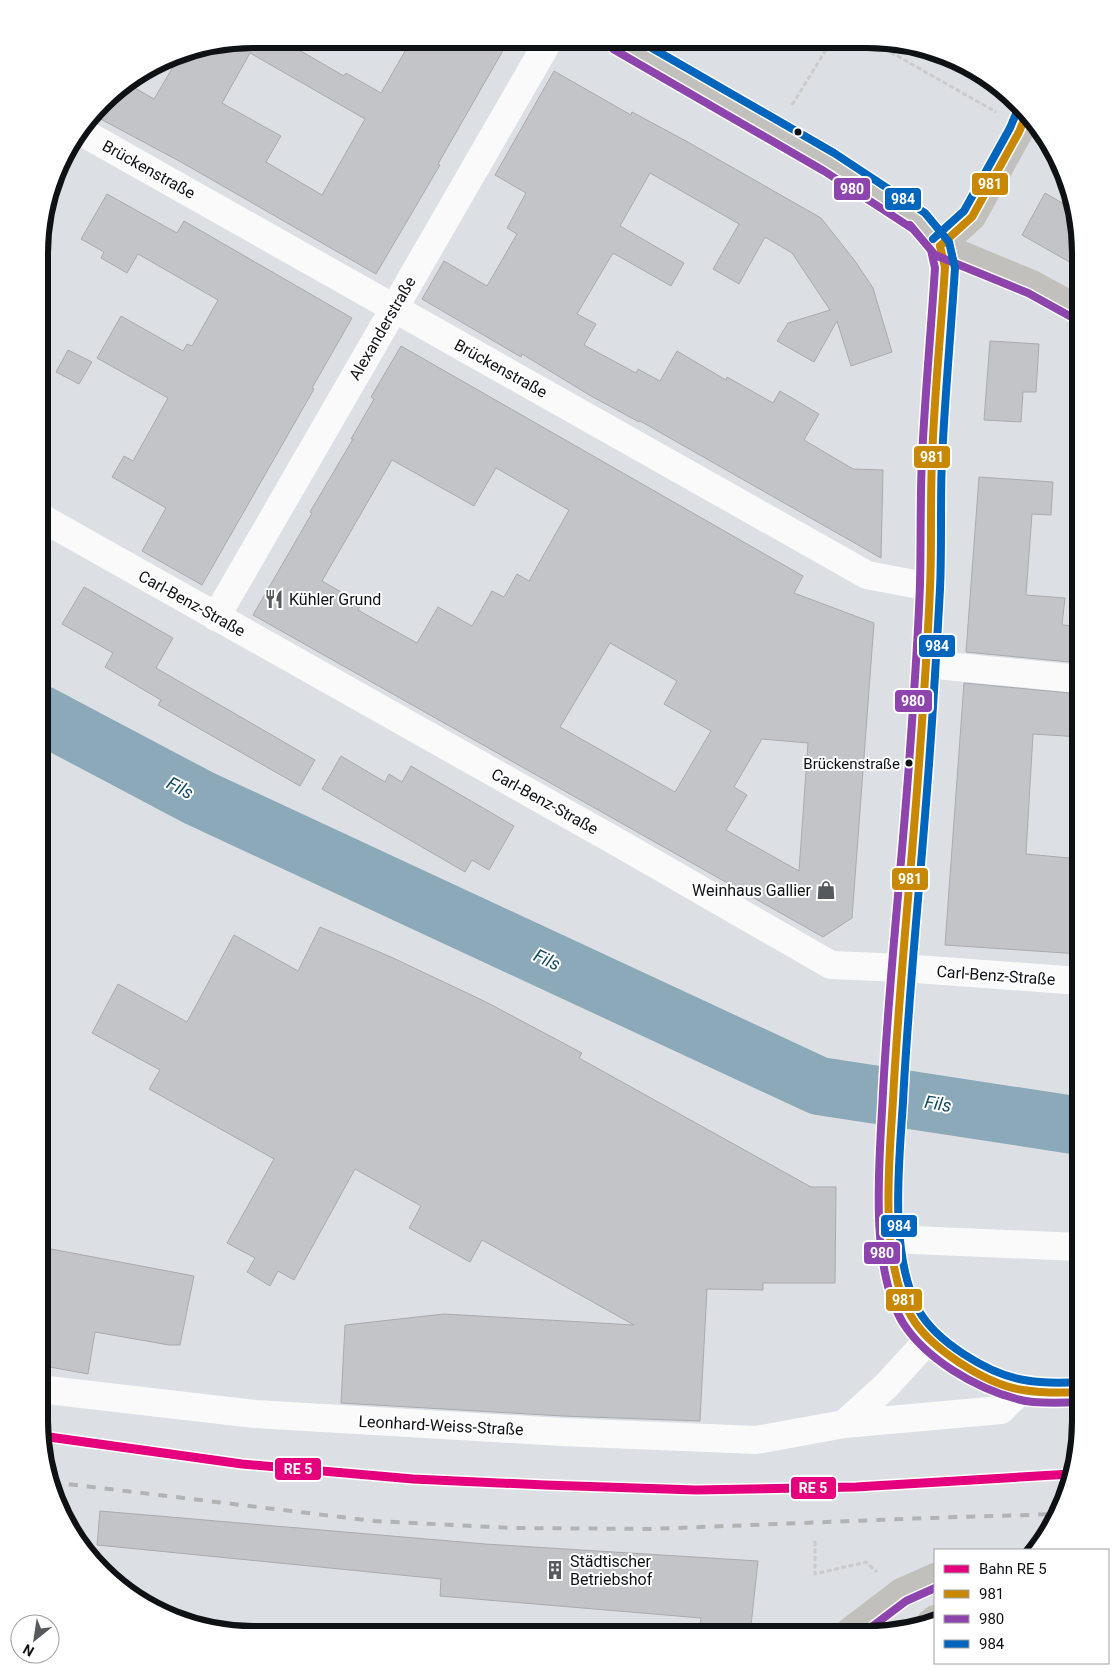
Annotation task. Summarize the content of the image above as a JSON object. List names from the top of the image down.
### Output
{
  "streets": {
    "street": [
      "Brückenstraße",
      "Alexanderstraße",
      "Carl-Benz-Straße",
      "Leonhard-Weiss-Straße"
    ]
  },
  "crossings": [
    ["Brückenstraße", "Alexanderstraße"],
    ["Alexanderstraße", "Carl-Benz-Straße"]
  ],
  "water": ["Fils"],
  "places": {
    "restaurant": ["Kühler Grund"],
    "other": ["Brückenstraße"],
    "shop": ["Weinhaus Gallier"],
    "building": ["Städtischer Betriebshof"]
  },
  "lines": ["transit line 984", "transit line 980", "transit line 981"],
  "legend": [
    "Bahn RE 5",
    "981",
    "980",
    "984"
  ],
  "north": "bottom left"
}
